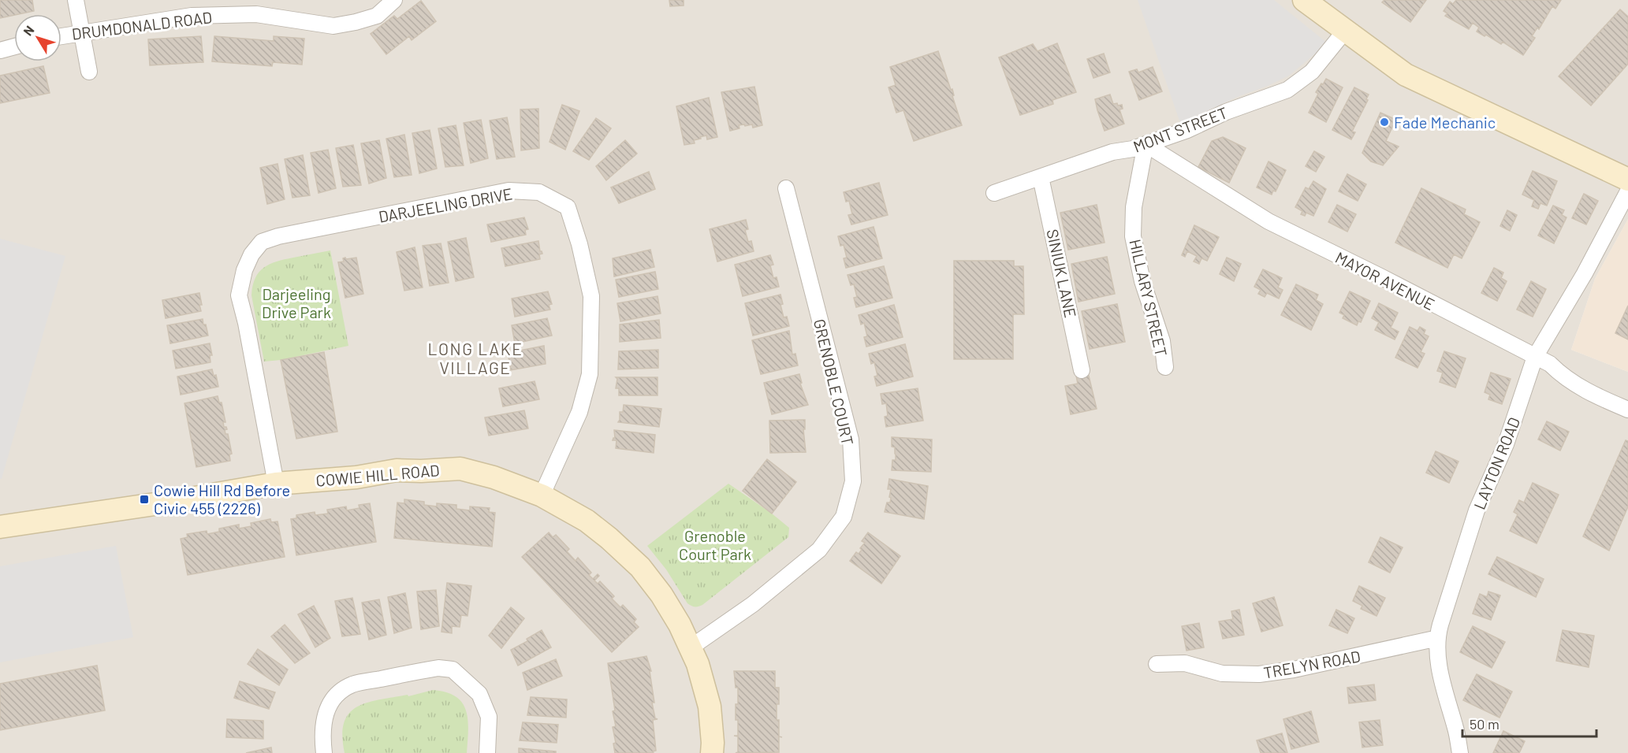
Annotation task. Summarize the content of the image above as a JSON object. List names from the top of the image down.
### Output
{
  "streets": {
    "street": [
      "DRUMDONALD ROAD",
      "MONT STREET",
      "DARJEELING DRIVE",
      "SINIUK LANE",
      "MAYOR AVENUE",
      "HILLARY STREET",
      "GRENOBLE COURT",
      "LAYTON ROAD",
      "COWIE HILL ROAD",
      "TRELYN ROAD"
    ]
  },
  "crossings": [
    ["MONT STREET", "SINIUK LANE"],
    ["MONT STREET", "MAYOR AVENUE"],
    ["MONT STREET", "HILLARY STREET"],
    ["DARJEELING DRIVE", "COWIE HILL ROAD"],
    ["MAYOR AVENUE", "HILLARY STREET"],
    ["MAYOR AVENUE", "LAYTON ROAD"],
    ["GRENOBLE COURT", "COWIE HILL ROAD"],
    ["LAYTON ROAD", "TRELYN ROAD"]
  ],
  "districts": ["LONG LAKE VILLAGE"],
  "parks": ["Darjeeling Drive Park", "Grenoble Court Park"],
  "places": {
    "other": ["Fade Mechanic"],
    "transit": ["Cowie Hill Rd Before Civic 455 (2226)"]
  },
  "scale_bar": "50 m",
  "north": "top left"
}
